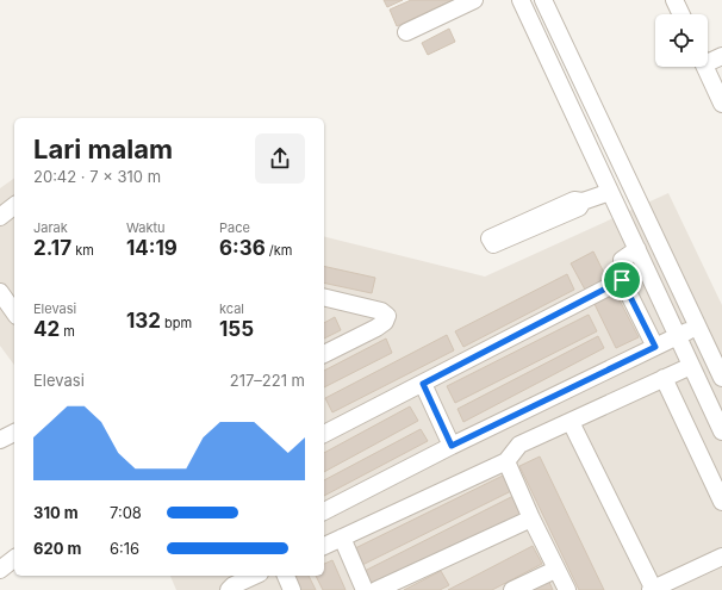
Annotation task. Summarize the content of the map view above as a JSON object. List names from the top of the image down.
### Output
{
  "page": {
    "heading": ["Lari malam", "20:42 · 7 × 310 m"],
    "stats": [
      ["Jarak", "2.17 km"],
      ["Waktu", "14:19"],
      ["Pace", "6:36 /km"],
      ["Elevasi", "42 m"],
      ["132 bpm"],
      ["kcal", "155"]
    ],
    "chart": ["Elevasi", "217–221 m"],
    "list": [
      {
        "name": "310 m",
        "note": "7:08"
      },
      {
        "name": "620 m",
        "note": "6:16"
      }
    ]
  }
}
